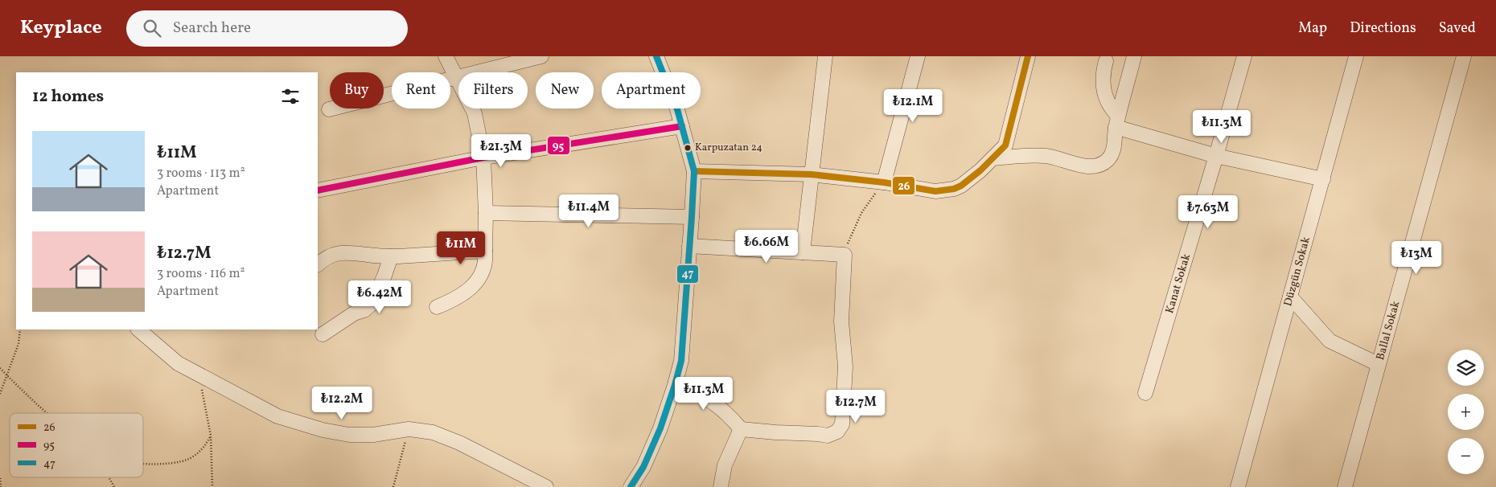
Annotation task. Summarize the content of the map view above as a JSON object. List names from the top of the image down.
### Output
{
  "streets": {
    "street": ["Düzgün Sokak", "Kanat Sokak", "Ballal Sokak"]
  },
  "places": ["Karpuzatan 24"],
  "lines": ["transit line 26", "transit line 47", "transit line 95"],
  "legend": ["26", "95", "47"],
  "page": {
    "header": "Keyplace",
    "search": "Search here",
    "nav": ["Map", "Directions", "Saved"],
    "chip": [
      "Buy",
      "Rent",
      "Filters",
      "New",
      "Apartment"
    ],
    "heading": "12 homes",
    "price": [
      "₺12.1M",
      "₺11.3M",
      "₺21.3M",
      "₺11.4M",
      "₺7.63M",
      "₺6.66M",
      "₺11M",
      "₺13M",
      "₺6.42M",
      "₺11.3M",
      "₺12.2M",
      "₺12.7M"
    ],
    "list": [
      {
        "name": "₺11M",
        "note": "3 rooms · 113 m² · Apartment"
      },
      {
        "name": "₺12.7M",
        "note": "3 rooms · 116 m² · Apartment"
      }
    ],
    "map_buttons": ["+", "−"]
  }
}
